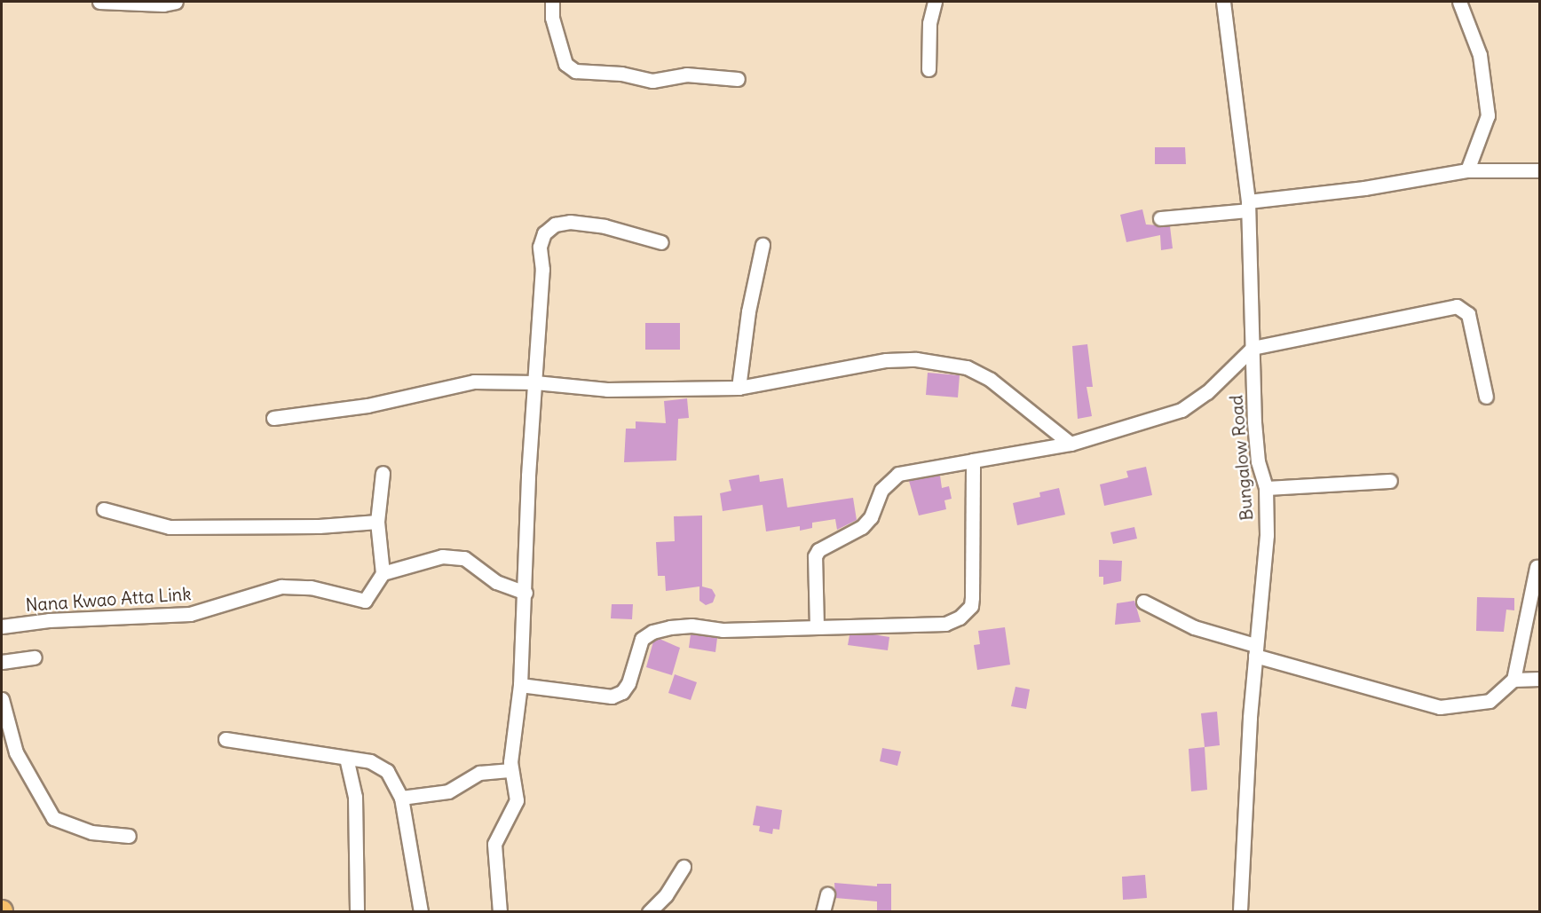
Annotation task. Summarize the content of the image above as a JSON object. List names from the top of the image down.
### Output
{
  "streets": {
    "street": ["Bungalow Road", "Nana Kwao Atta Link"]
  }
}
